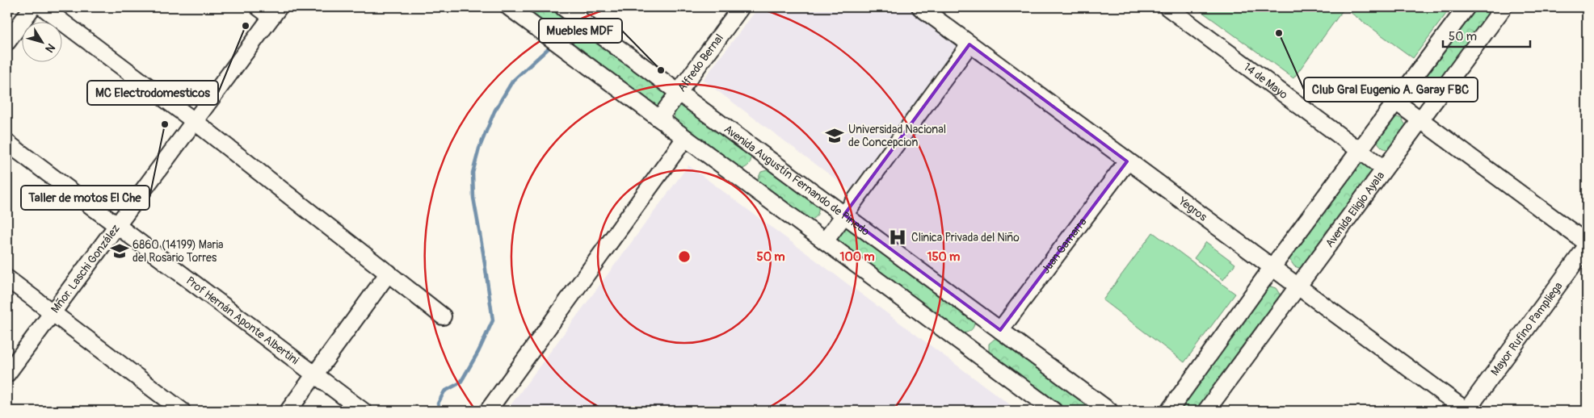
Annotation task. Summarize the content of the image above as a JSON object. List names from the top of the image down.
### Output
{
  "streets": {
    "street": [
      "Alfredo Bernal",
      "14 de Mayo",
      "Avenida Augustín Fernando de Pinedo",
      "Avenida Eligio Ayala",
      "Yegros",
      "Juan Gamarra",
      "Mñor. Laschi González",
      "Prof Hernán Aponte Albertini",
      "Mayor Rufino Pampliega"
    ]
  },
  "crossings": [
    ["Alfredo Bernal", "Avenida Augustín Fernando de Pinedo"],
    ["14 de Mayo", "Avenida Eligio Ayala"],
    ["Avenida Augustín Fernando de Pinedo", "Juan Gamarra"],
    ["Avenida Eligio Ayala", "Yegros"],
    ["Yegros", "Juan Gamarra"],
    ["Yegros", "Mayor Rufino Pampliega"],
    ["Mñor. Laschi González", "Prof Hernán Aponte Albertini"]
  ],
  "places": {
    "other": [
      "MC Electrodomesticos",
      "Club Gral Eugenio A. Garay FBC",
      "Muebles MDF",
      "Taller de motos El Che"
    ],
    "school or university": ["Universidad Nacional de Concepcion", "6860 (14199) Maria del Rosario Torres"],
    "hospital": ["Clinica Privada del Niño"]
  },
  "scale_bar": "50 m",
  "north": "bottom right",
  "rings": ["50 m", "100 m", "150 m"]
}
